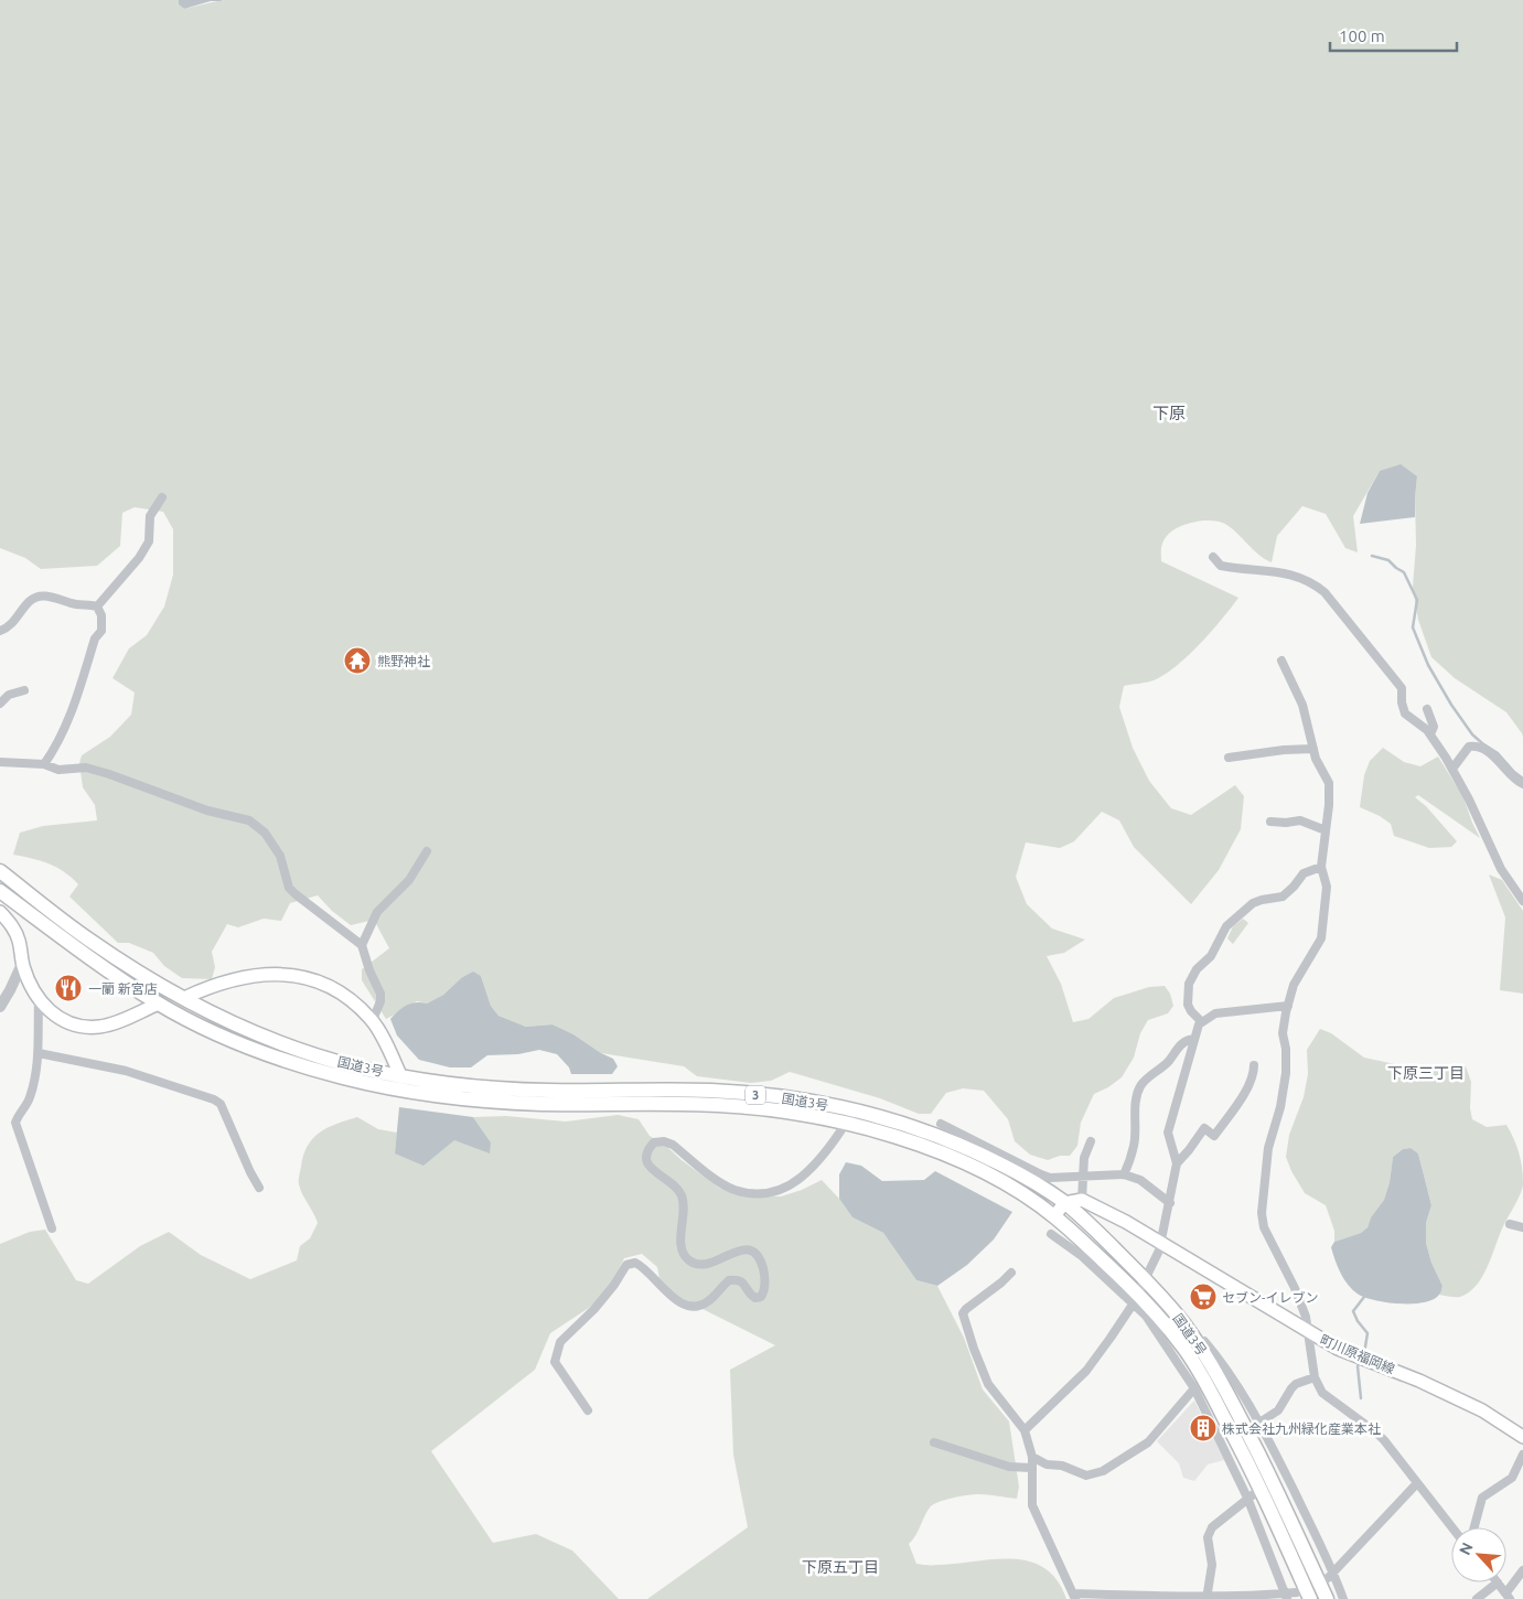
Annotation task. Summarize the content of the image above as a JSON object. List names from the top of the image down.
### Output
{
  "streets": {
    "highway": ["国道3号", "3"],
    "main road": ["町川原福岡線"]
  },
  "districts": ["下原", "下原三丁目", "下原五丁目"],
  "places": {
    "temple": ["熊野神社"],
    "restaurant": ["一蘭 新宮店"],
    "supermarket": ["セブン-イレブン"],
    "building": ["株式会社九州緑化産業本社"]
  },
  "scale_bar": "100 m",
  "north": "top left"
}
